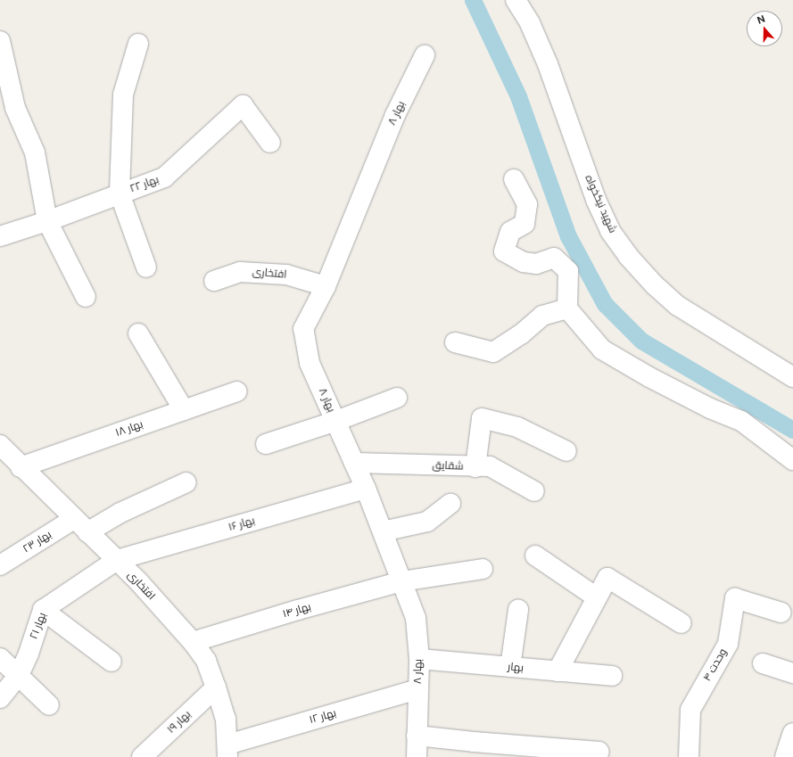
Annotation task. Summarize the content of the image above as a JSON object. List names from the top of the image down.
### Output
{
  "streets": {
    "street": [
      "بهار ۸",
      "بهار ۲۲",
      "شهید نیکخواه",
      "افتخاری",
      "بهار ۱۸",
      "شقایق",
      "بهار ۱۶",
      "بهار ۲۳",
      "بهار ۱۴",
      "بهار ۲۱",
      "وحدت ۴",
      "بهار",
      "بهار ۱۲",
      "بهار ۱۹"
    ]
  },
  "crossings": [
    ["بهار ۸", "افتخاری"],
    ["بهار ۸", "شقایق"],
    ["بهار ۸", "بهار ۱۶"],
    ["بهار ۸", "بهار ۱۴"],
    ["بهار ۸", "بهار"],
    ["بهار ۸", "بهار ۱۲"],
    ["افتخاری", "بهار ۱۸"],
    ["افتخاری", "بهار ۱۶"],
    ["افتخاری", "بهار ۲۳"],
    ["افتخاری", "بهار ۱۴"],
    ["افتخاری", "بهار ۲۱"],
    ["افتخاری", "بهار ۱۲"],
    ["افتخاری", "بهار ۱۹"],
    ["بهار ۱۶", "بهار ۲۱"]
  ],
  "north": "top"
}
